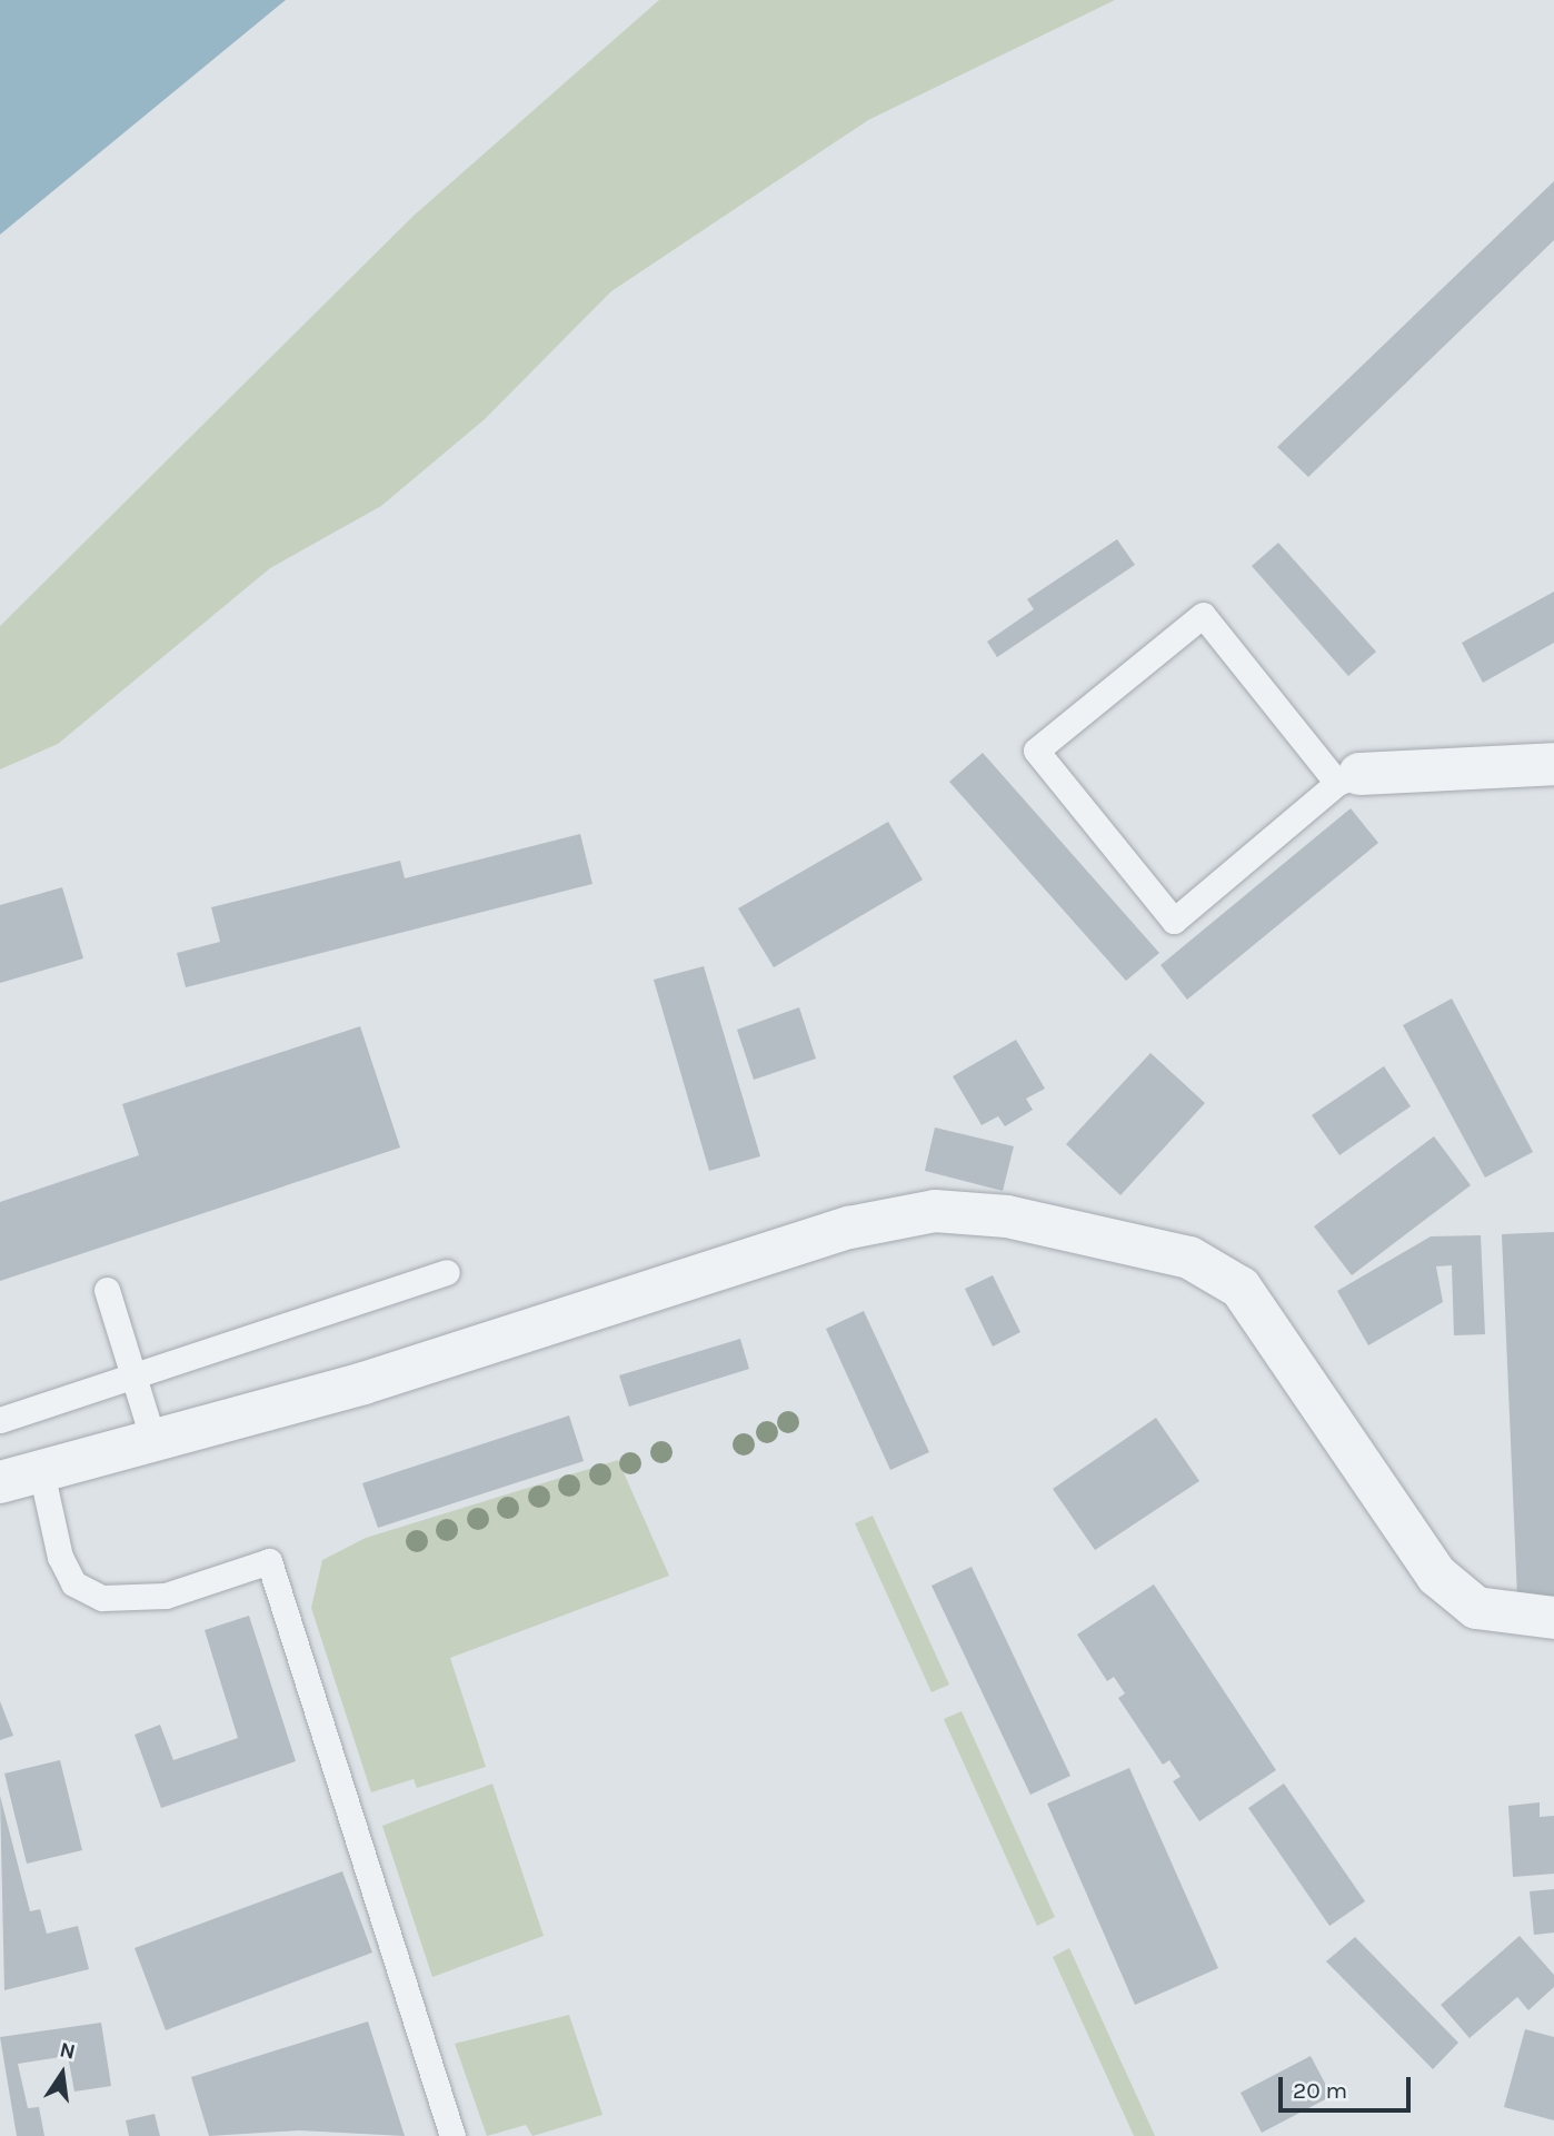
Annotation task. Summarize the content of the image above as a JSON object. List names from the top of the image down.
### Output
{
  "scale_bar": "20 m",
  "north": "top"
}
